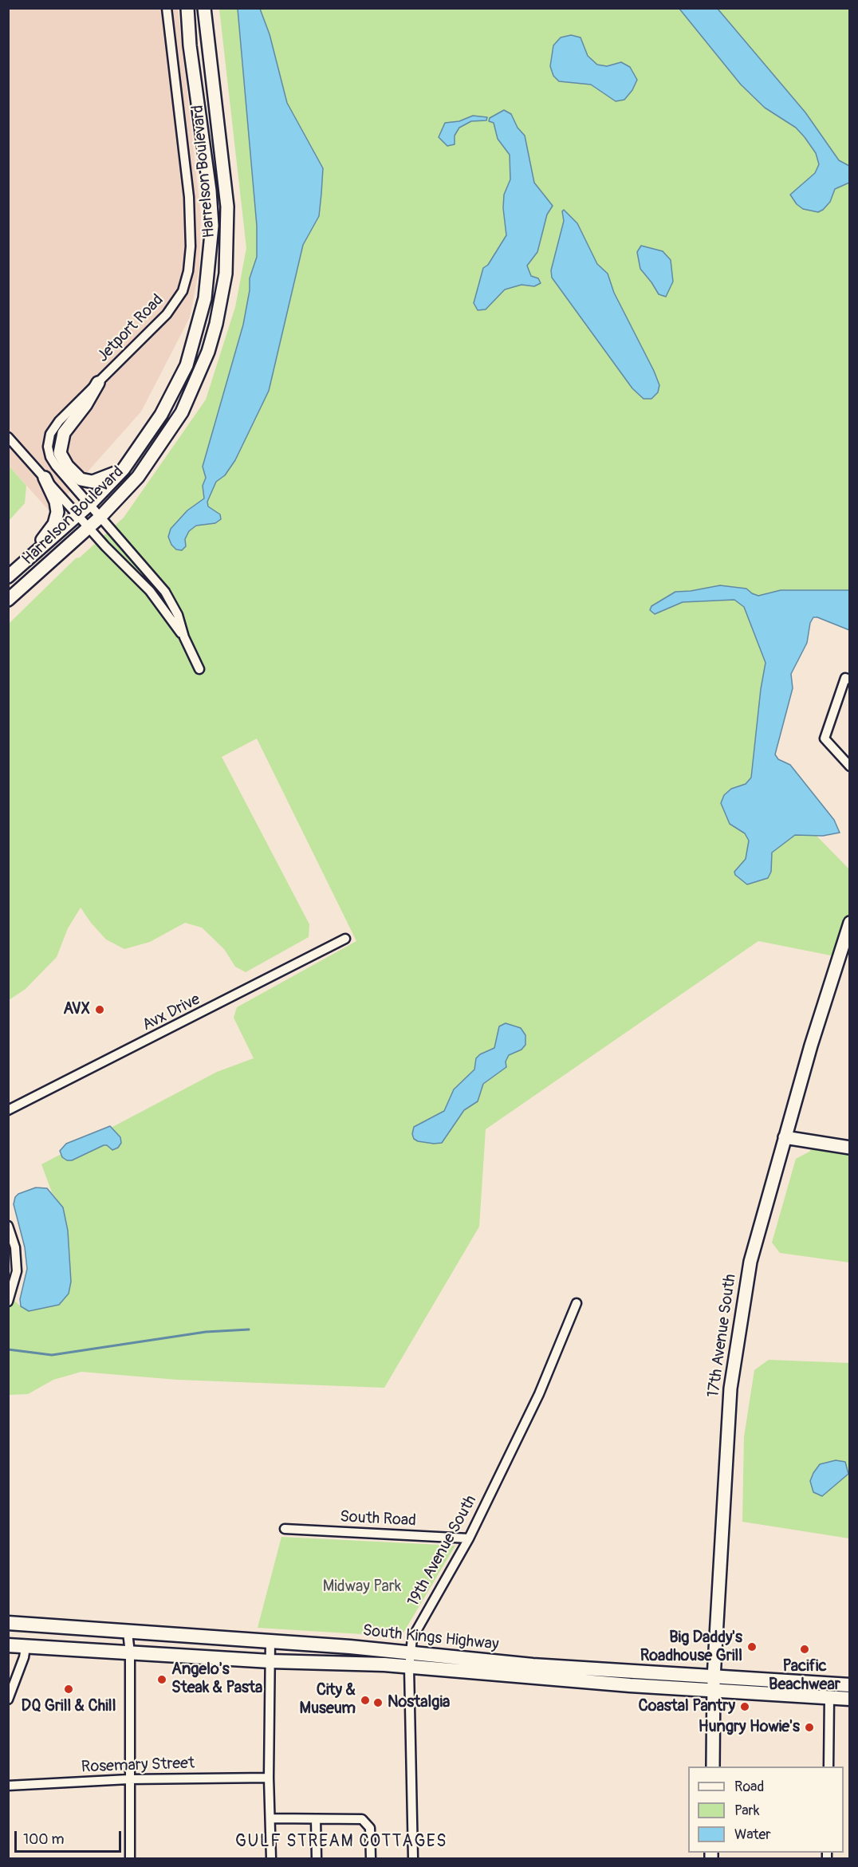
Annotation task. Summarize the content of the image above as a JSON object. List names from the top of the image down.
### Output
{
  "streets": {
    "main road": ["Harrelson Boulevard", "17th Avenue South", "South Kings Highway"],
    "street": [
      "Jetport Road",
      "Avx Drive",
      "South Road",
      "19th Avenue South",
      "Rosemary Street"
    ]
  },
  "crossings": [
    ["Harrelson Boulevard", "Jetport Road"],
    ["17th Avenue South", "South Kings Highway"],
    ["South Road", "19th Avenue South"],
    ["19th Avenue South", "South Kings Highway"]
  ],
  "districts": ["GULF STREAM COTTAGES"],
  "parks": ["Midway Park"],
  "places": [
    "AVX",
    "Big Daddy's Roadhouse Grill",
    "Pacific Beachwear",
    "Angelo's Steak & Pasta",
    "DQ Grill & Chill",
    "City & Museum",
    "Nostalgia",
    "Coastal Pantry",
    "Hungry Howie's"
  ],
  "legend": ["Road", "Park", "Water"],
  "scale_bar": "100 m"
}
